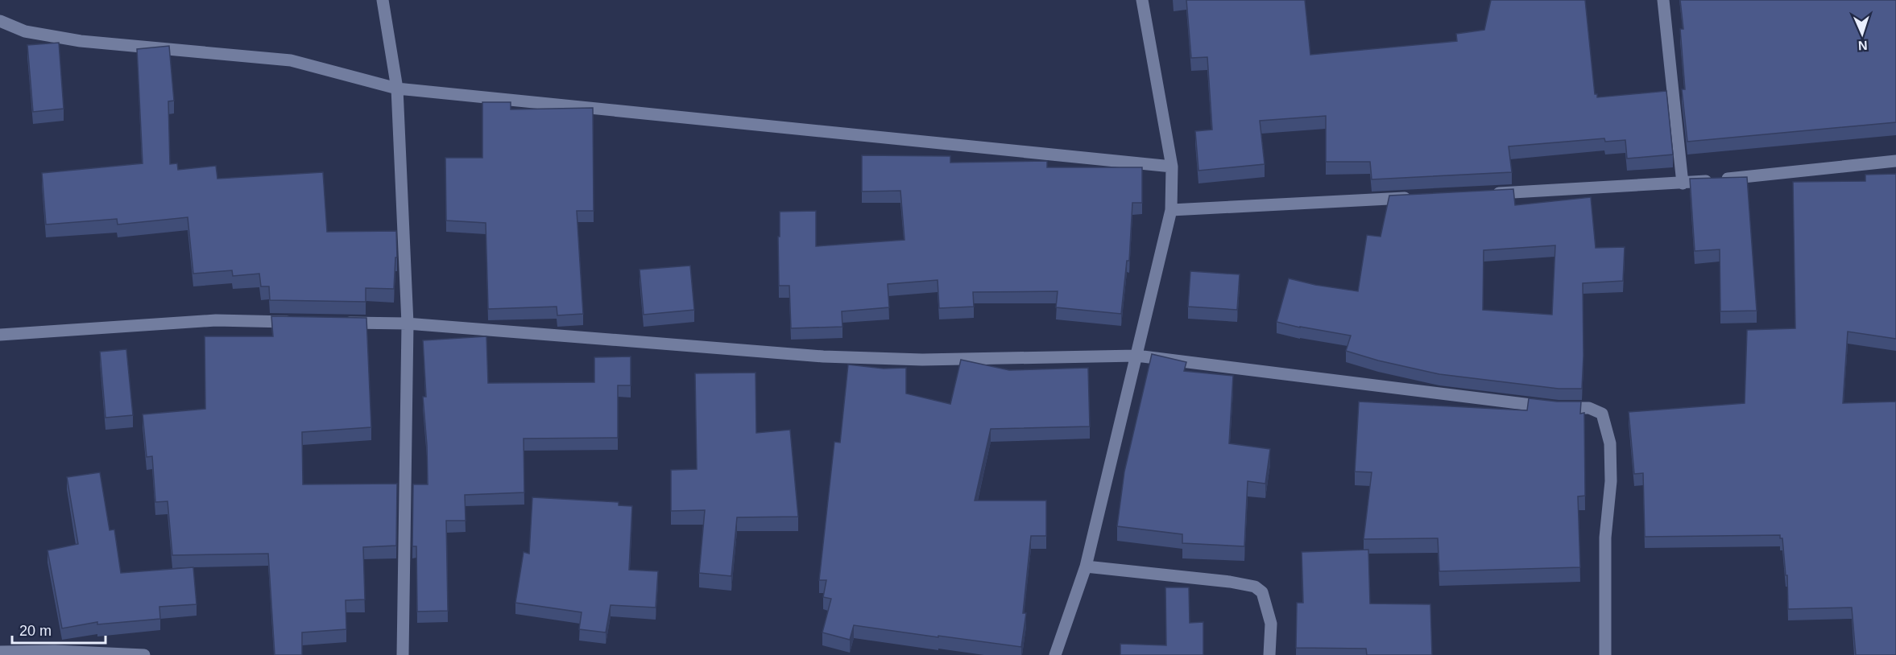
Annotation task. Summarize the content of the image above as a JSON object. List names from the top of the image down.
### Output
{
  "scale_bar": "20 m",
  "north": "bottom"
}
